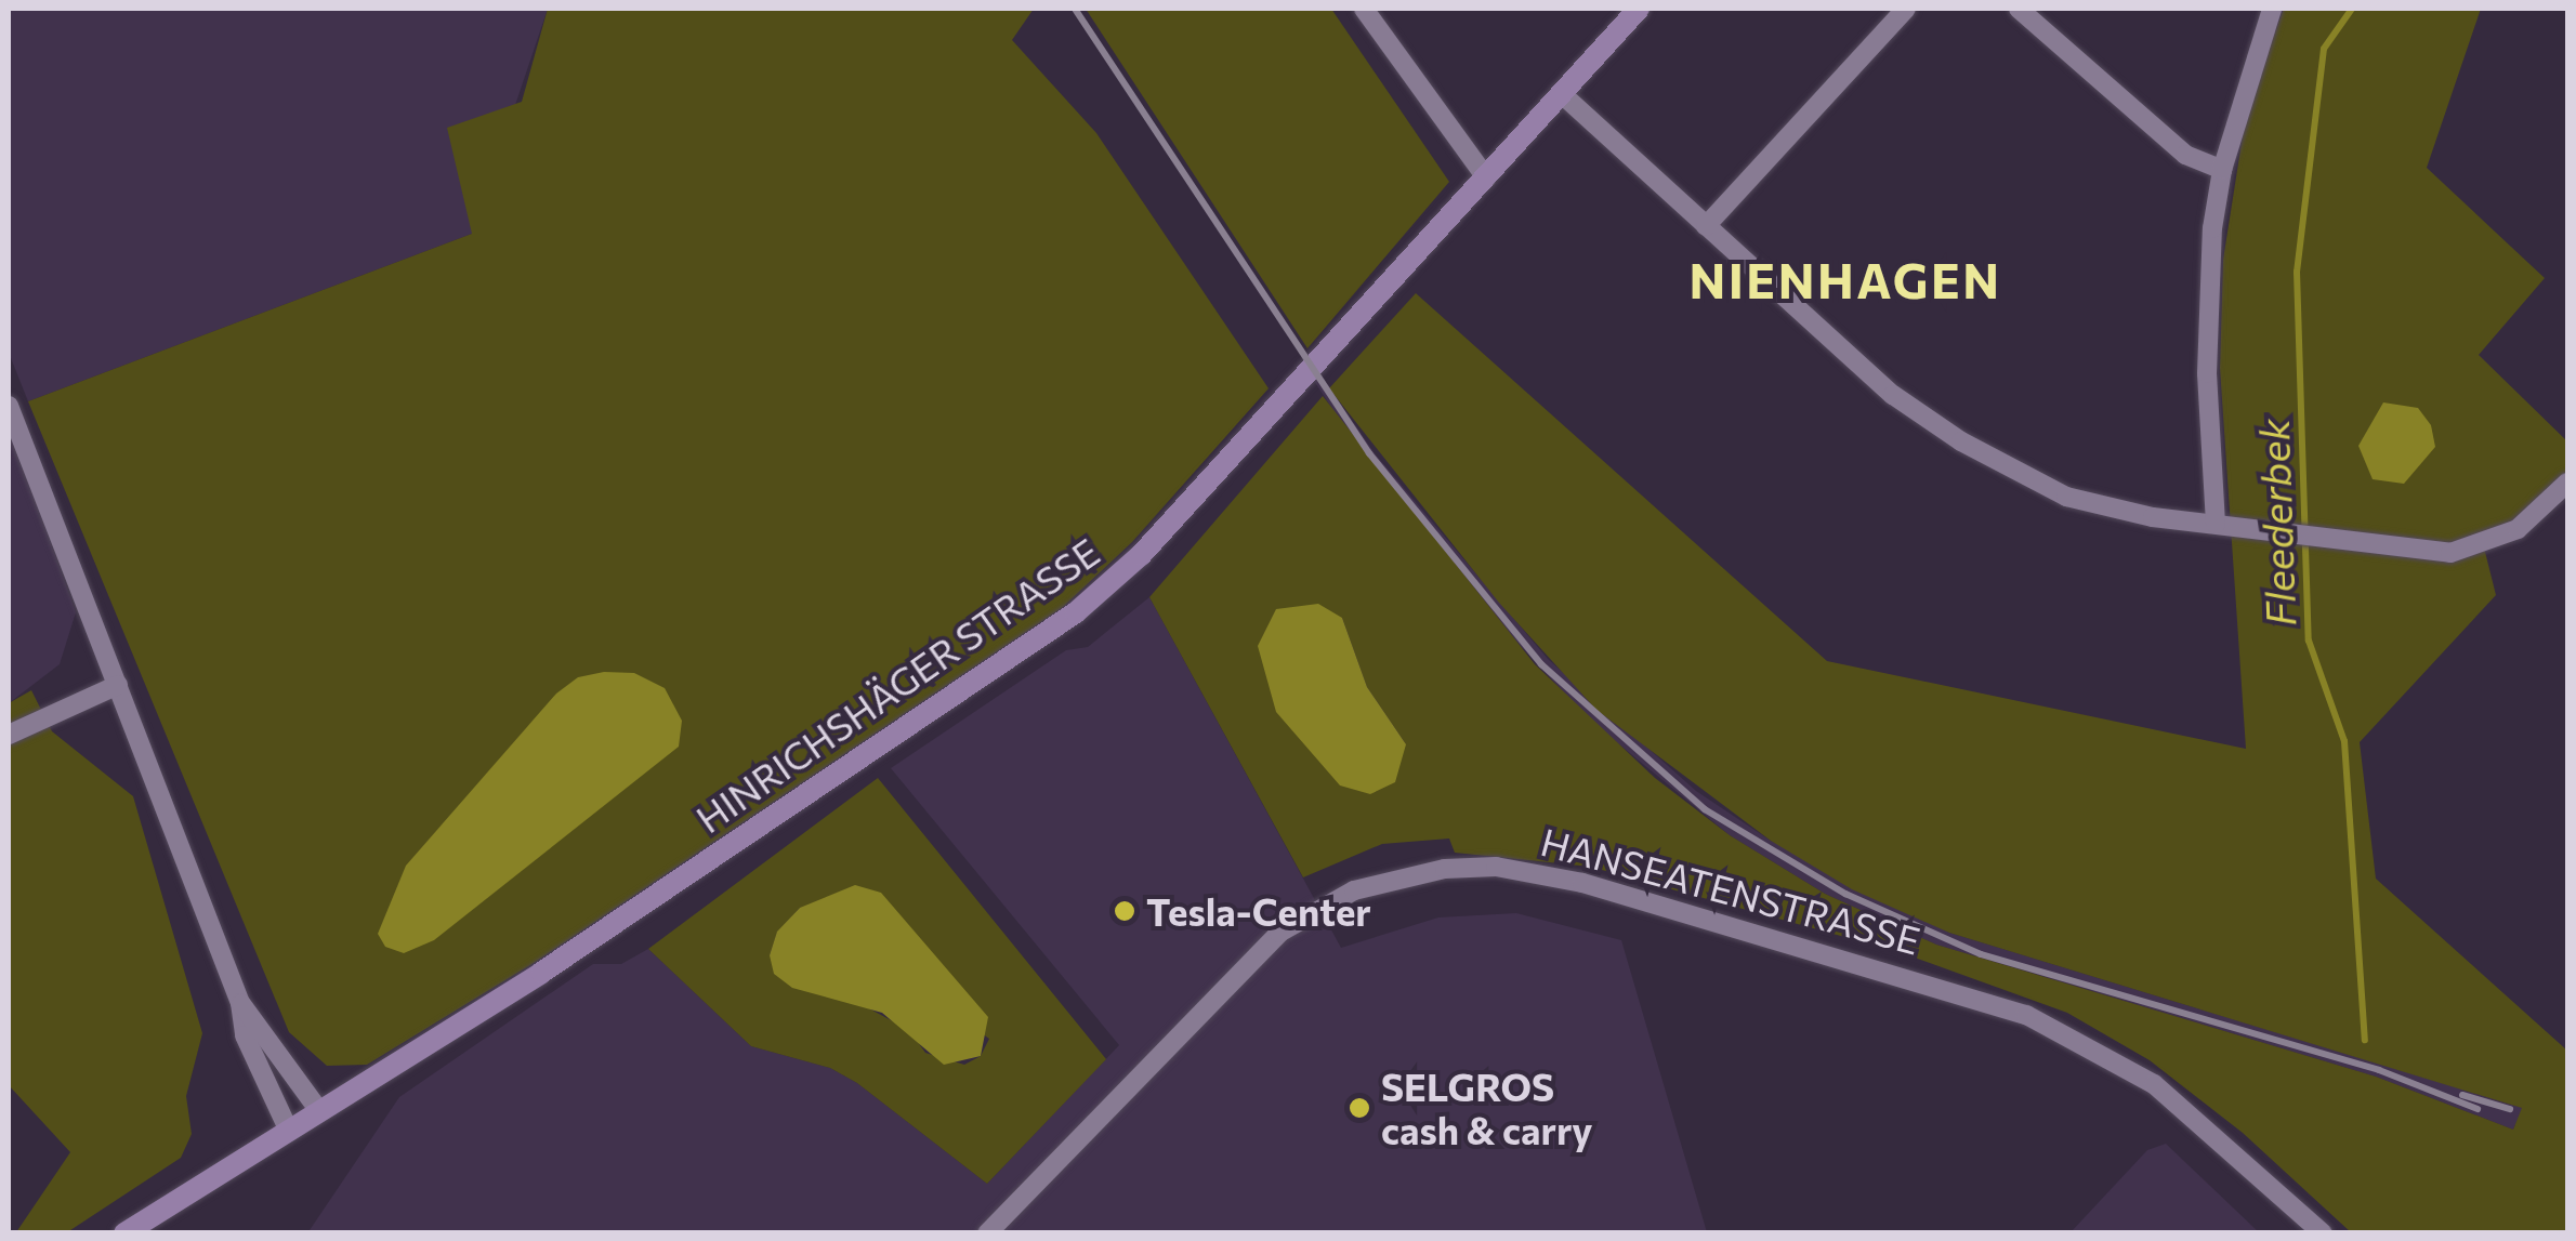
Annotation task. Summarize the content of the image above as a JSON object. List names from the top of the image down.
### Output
{
  "streets": {
    "main road": ["HINRICHSHÄGER STRASSE"],
    "street": ["HANSEATENSTRASSE"]
  },
  "districts": ["NIENHAGEN"],
  "water": ["Fleederbek"],
  "places": ["Tesla-Center", "SELGROS cash & carry"]
}
